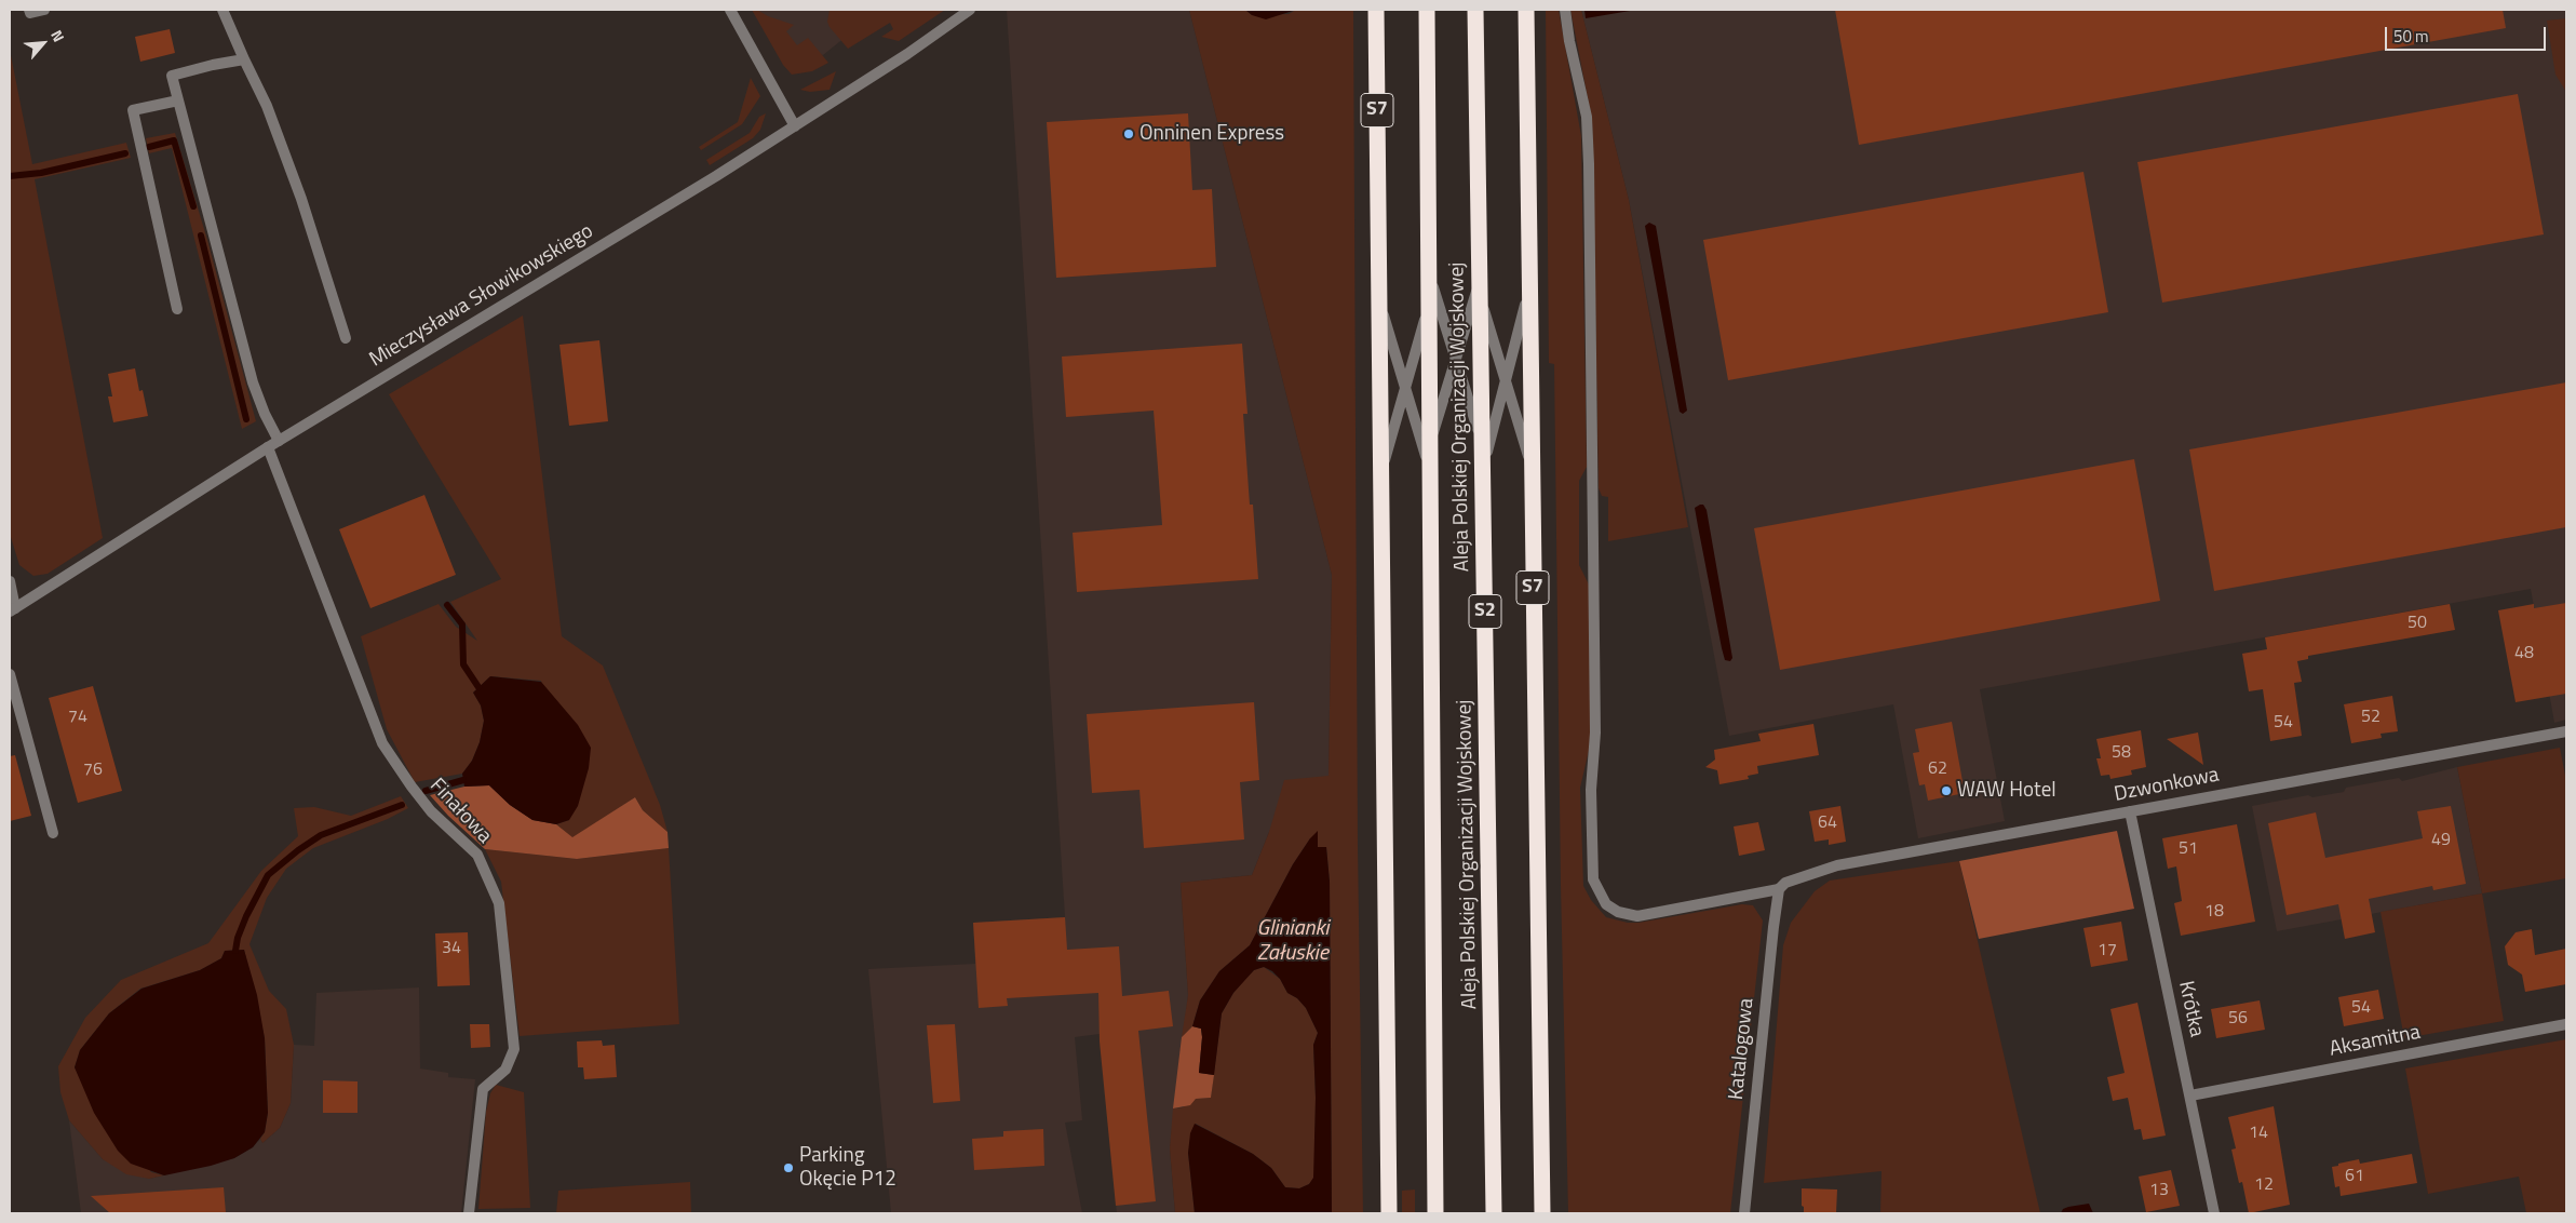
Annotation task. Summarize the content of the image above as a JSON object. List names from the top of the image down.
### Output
{
  "streets": {
    "highway": ["S7", "Aleja Polskiej Organizacji Wojskowej", "S2"],
    "street": [
      "Mieczysława Słowikowskiego",
      "Dzwonkowa",
      "Finałowa",
      "Krótka",
      "Aksamitna",
      "Katalogowa"
    ]
  },
  "crossings": [
    ["Mieczysława Słowikowskiego", "Finałowa"],
    ["Dzwonkowa", "Krótka"],
    ["Dzwonkowa", "Katalogowa"],
    ["Krótka", "Aksamitna"]
  ],
  "water": ["Glinianki Załuskie"],
  "places": ["Onninen Express", "WAW Hotel", "Parking Okęcie P12"],
  "house_numbers": [
    "50",
    "48",
    "74",
    "52",
    "54",
    "58",
    "62",
    "76",
    "64",
    "49",
    "51",
    "18",
    "34",
    "17",
    "54",
    "56",
    "14",
    "61",
    "12",
    "13"
  ],
  "scale_bar": "50 m",
  "north": "top right"
}
